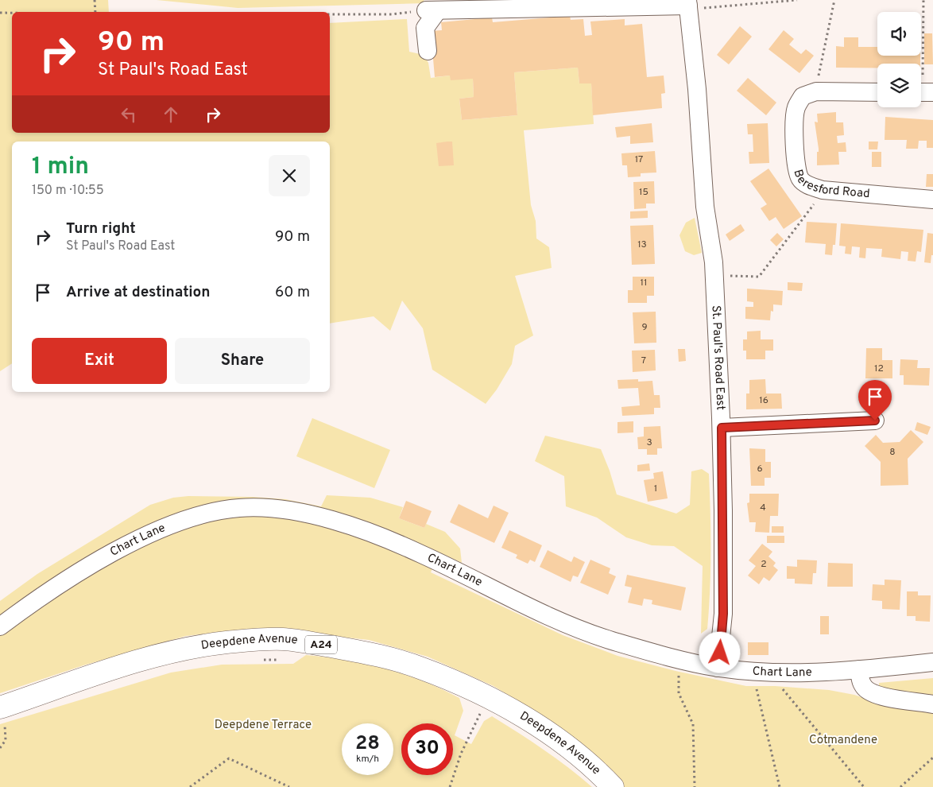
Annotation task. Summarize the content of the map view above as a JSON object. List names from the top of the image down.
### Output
{
  "streets": {
    "highway": ["Deepdene Avenue", "A24"],
    "street": ["Beresford Road", "St. Paul's Road East", "Chart Lane"]
  },
  "crossings": [
    ["St. Paul's Road East", "Chart Lane"]
  ],
  "parks": ["Deepdene Terrace", "Cotmandene"],
  "house_numbers": [
    "17",
    "15",
    "13",
    "11",
    "9",
    "7",
    "12",
    "16",
    "3",
    "8",
    "6",
    "1",
    "4",
    "2"
  ],
  "page": {
    "turn": ["90 m", "St Paul's Road East"],
    "heading": ["1 min", "150 m · 10:55"],
    "list": [
      {
        "name": "Turn right",
        "note": "St Paul's Road East",
        "value": "90 m"
      },
      {
        "name": "Arrive at destination",
        "value": "60 m"
      }
    ],
    "buttons": ["Exit", "Share"],
    "speed": "28 km/h",
    "limit": "30"
  }
}
